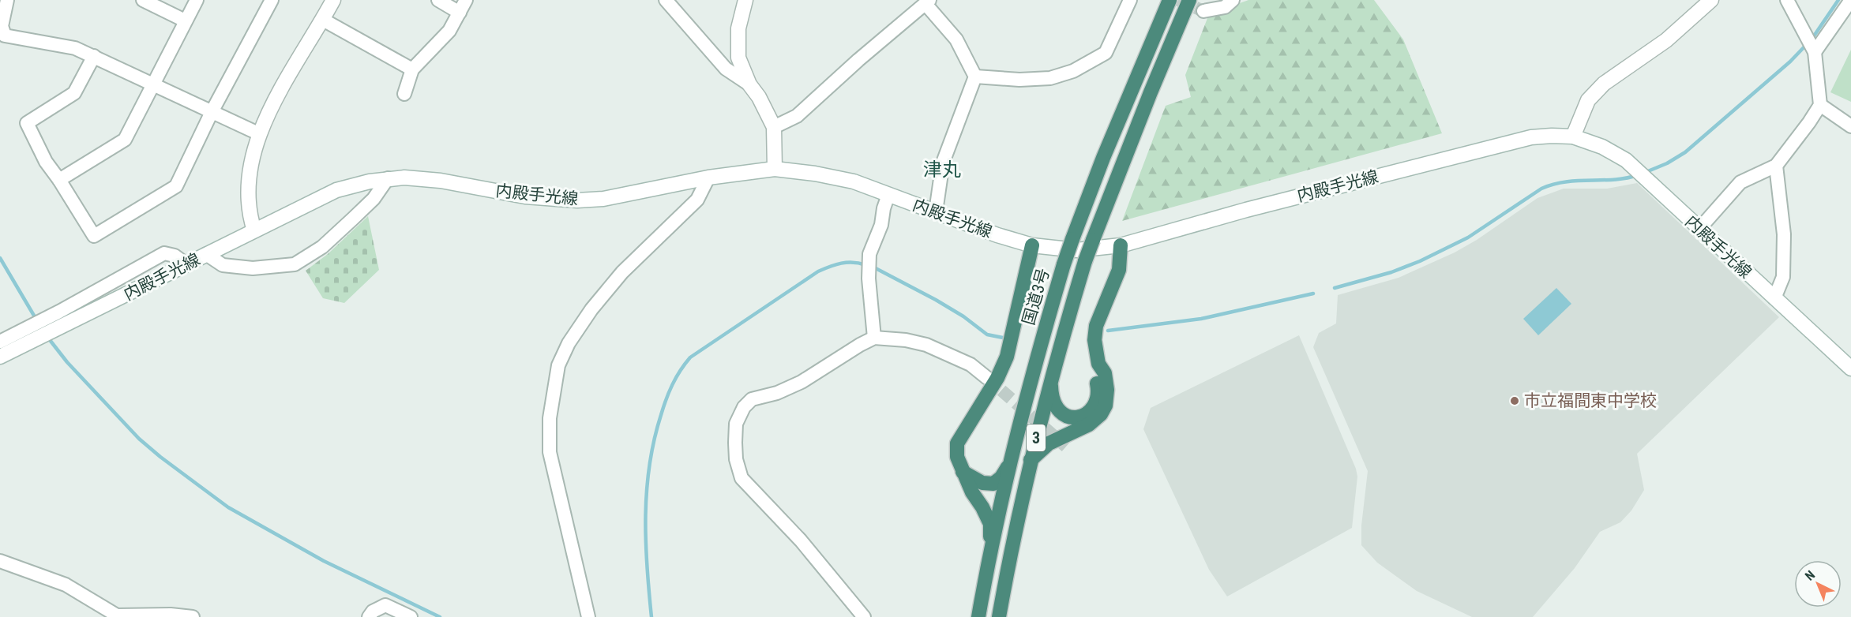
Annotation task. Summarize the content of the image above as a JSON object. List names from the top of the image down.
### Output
{
  "streets": {
    "highway": ["国道3号", "3"],
    "main road": ["内殿手光線"]
  },
  "districts": ["津丸"],
  "places": ["市立福間東中学校"],
  "north": "top left"
}
